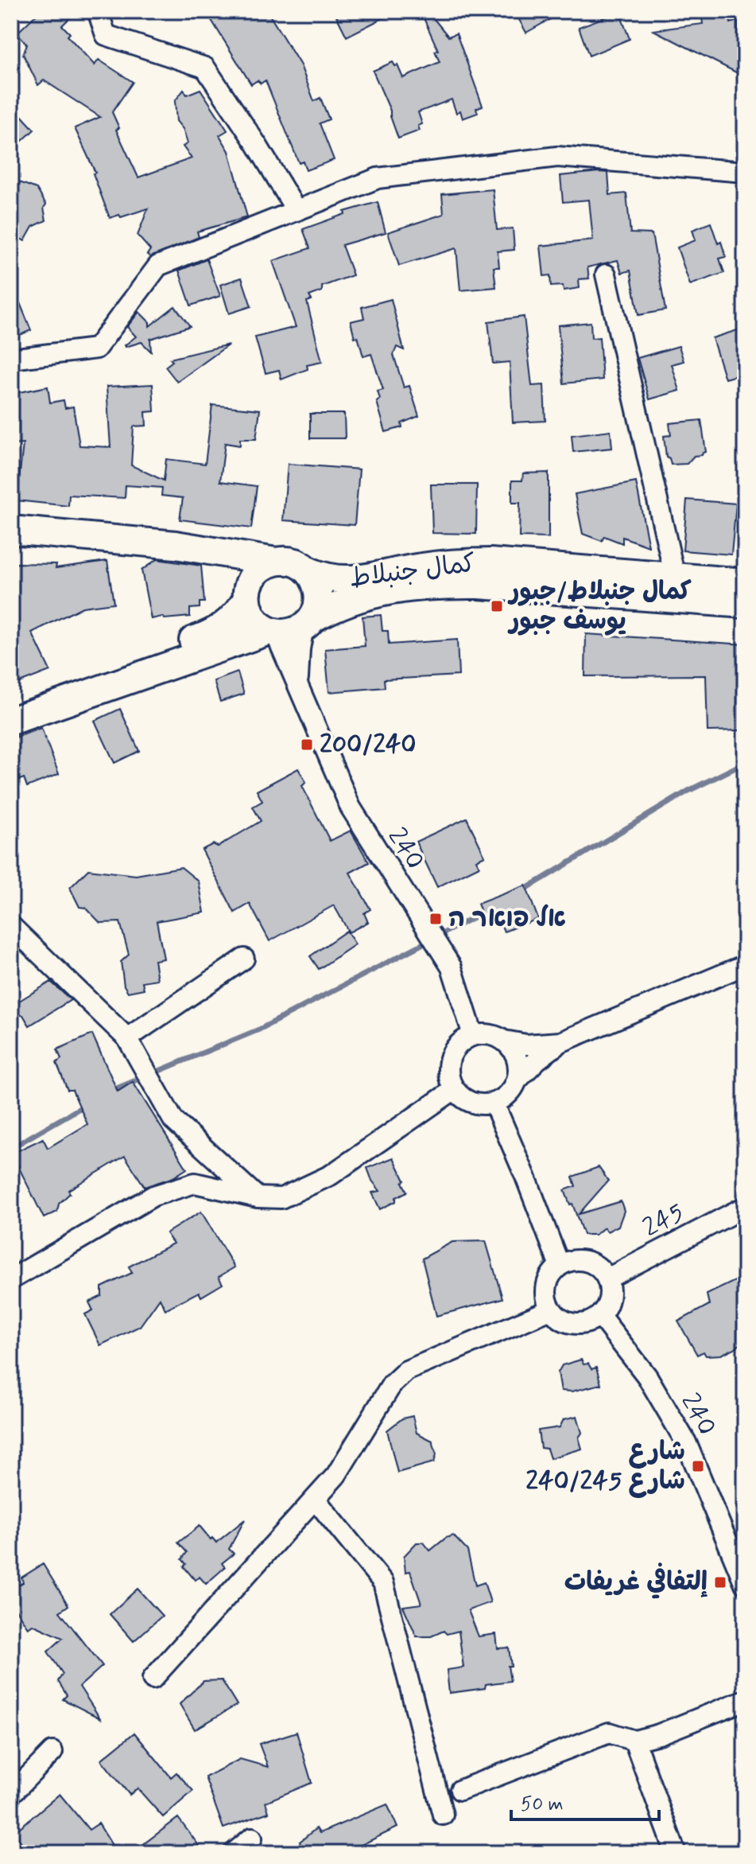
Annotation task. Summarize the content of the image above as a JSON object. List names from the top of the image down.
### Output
{
  "streets": {
    "main road": ["كمال جنبلاط"],
    "street": ["240", "245"]
  },
  "crossings": [
    ["كمال جنبلاط", "240"],
    ["240", "245"]
  ],
  "places": {
    "transit": [
      "كمال جنبلاط/جبور يوسف جبور",
      "200/240",
      "אל פואר ה",
      "شارع 240/شارع 245",
      "إلتفافي غريفات"
    ]
  },
  "scale_bar": "50 m"
}
